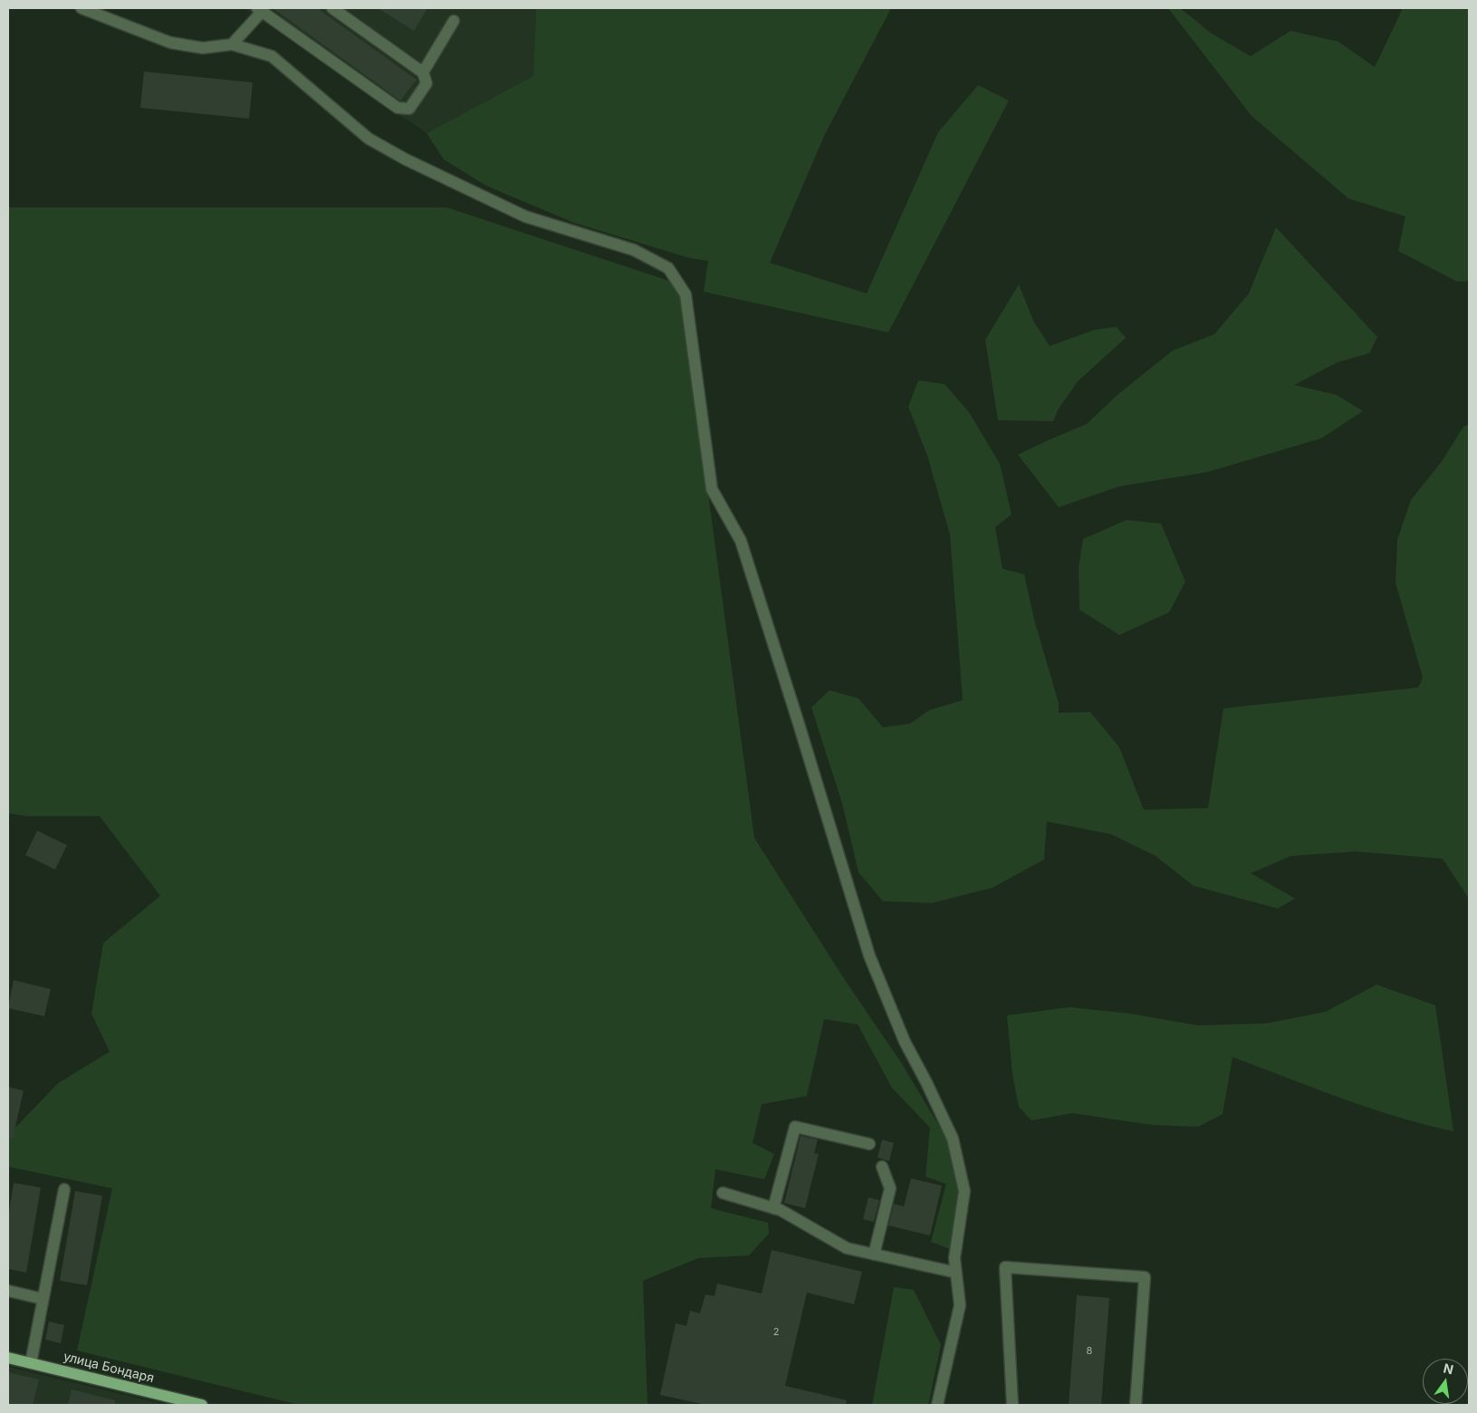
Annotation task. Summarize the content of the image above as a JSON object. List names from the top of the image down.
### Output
{
  "streets": {
    "main road": ["улица Бондаря"]
  },
  "house_numbers": ["2", "8"],
  "north": "top"
}
